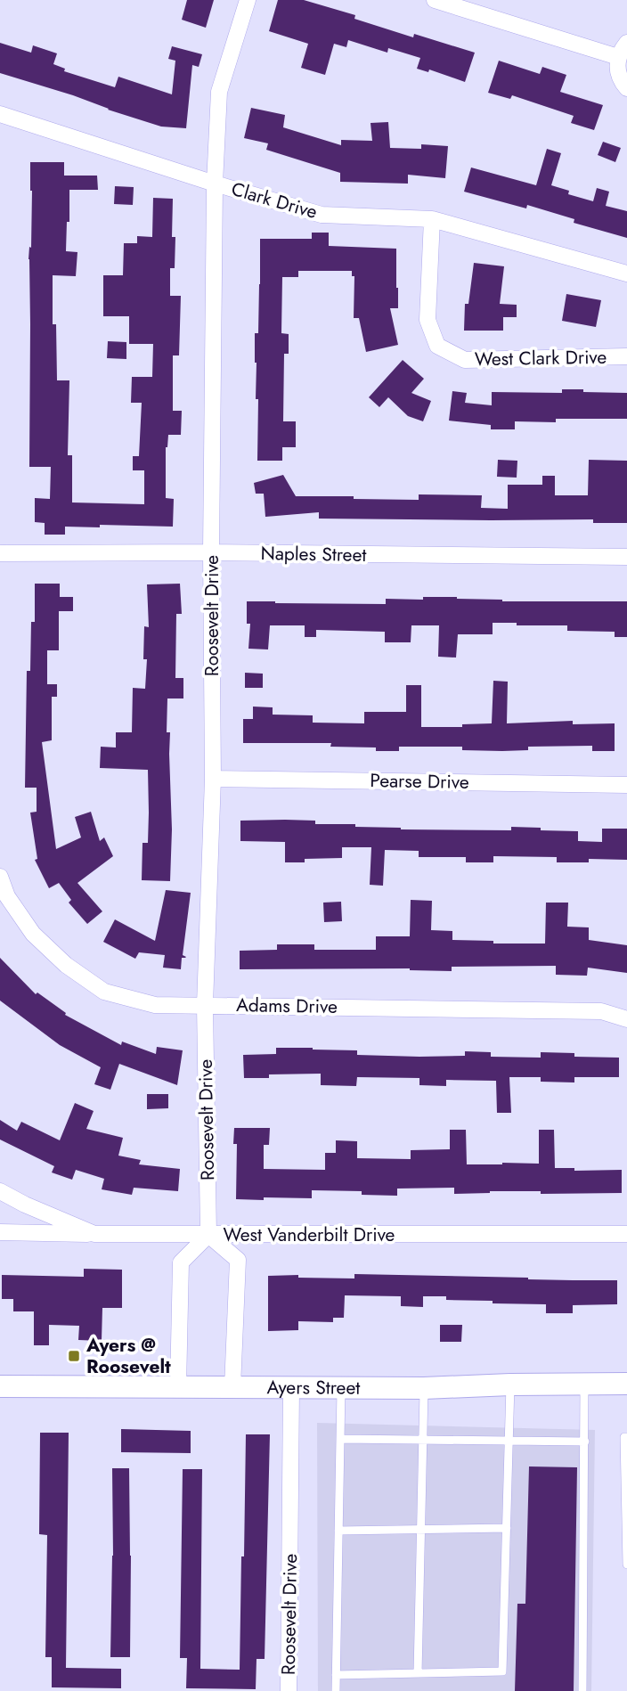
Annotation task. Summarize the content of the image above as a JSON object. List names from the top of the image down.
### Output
{
  "streets": {
    "main road": ["Ayers Street"],
    "street": [
      "Clark Drive",
      "West Clark Drive",
      "Naples Street",
      "Roosevelt Drive",
      "Pearse Drive",
      "Adams Drive",
      "West Vanderbilt Drive"
    ]
  },
  "crossings": [
    ["Clark Drive", "West Clark Drive"],
    ["Clark Drive", "Roosevelt Drive"],
    ["Naples Street", "Roosevelt Drive"],
    ["Roosevelt Drive", "Pearse Drive"],
    ["Roosevelt Drive", "Adams Drive"],
    ["Roosevelt Drive", "West Vanderbilt Drive"],
    ["Roosevelt Drive", "Ayers Street"]
  ],
  "places": {
    "transit": ["Ayers @ Roosevelt"]
  }
}
